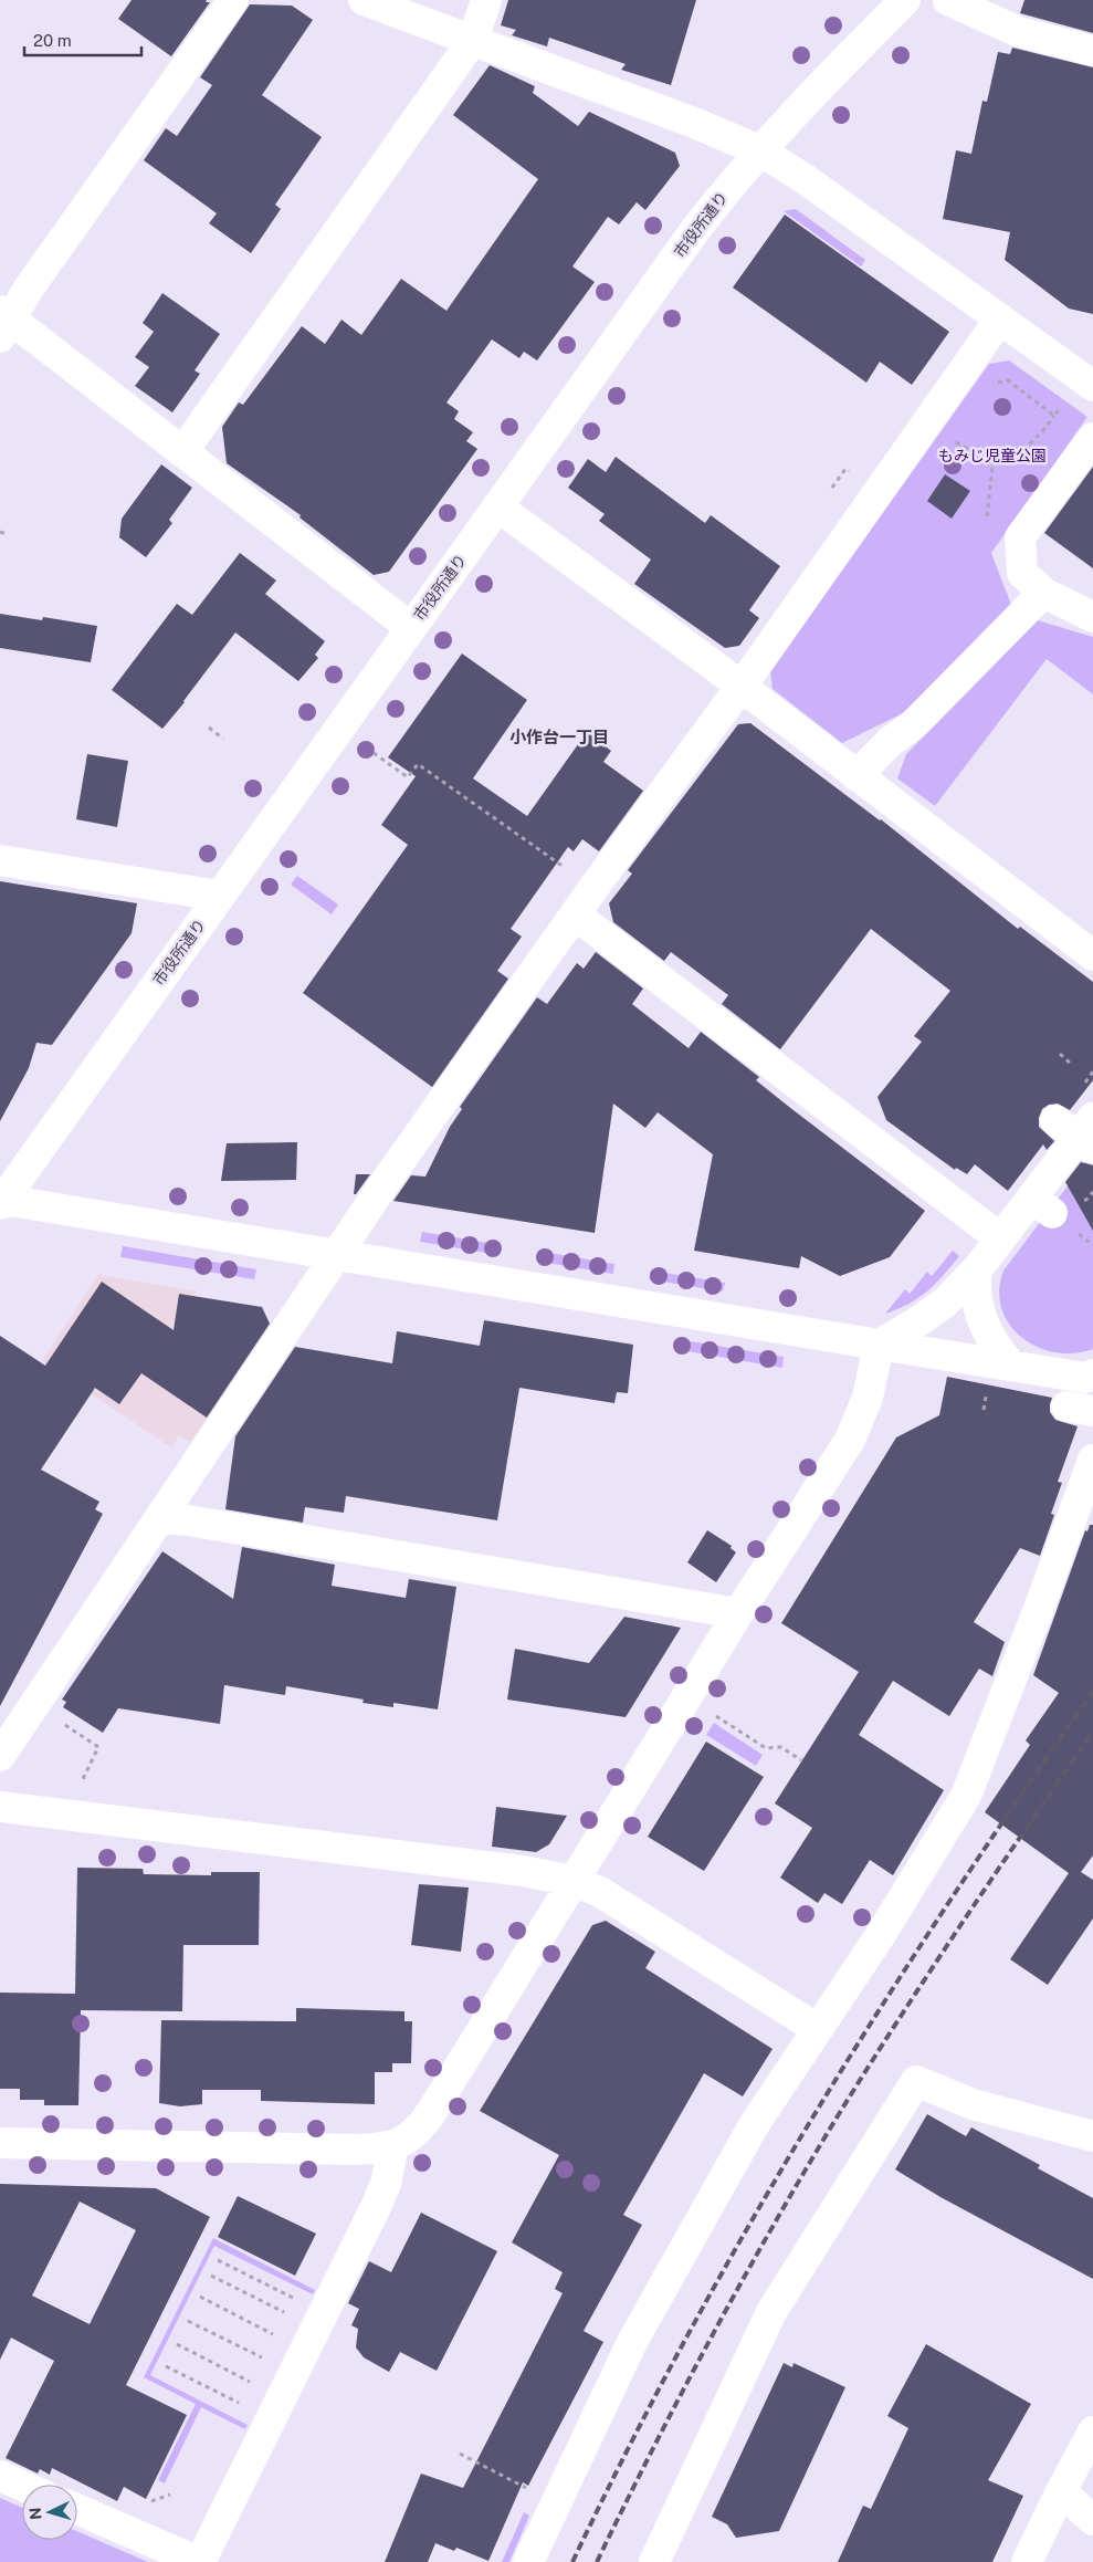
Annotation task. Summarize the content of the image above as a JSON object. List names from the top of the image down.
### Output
{
  "streets": {
    "street": ["市役所通り"]
  },
  "districts": ["小作台一丁目"],
  "parks": ["もみじ児童公園"],
  "scale_bar": "20 m",
  "north": "left"
}
